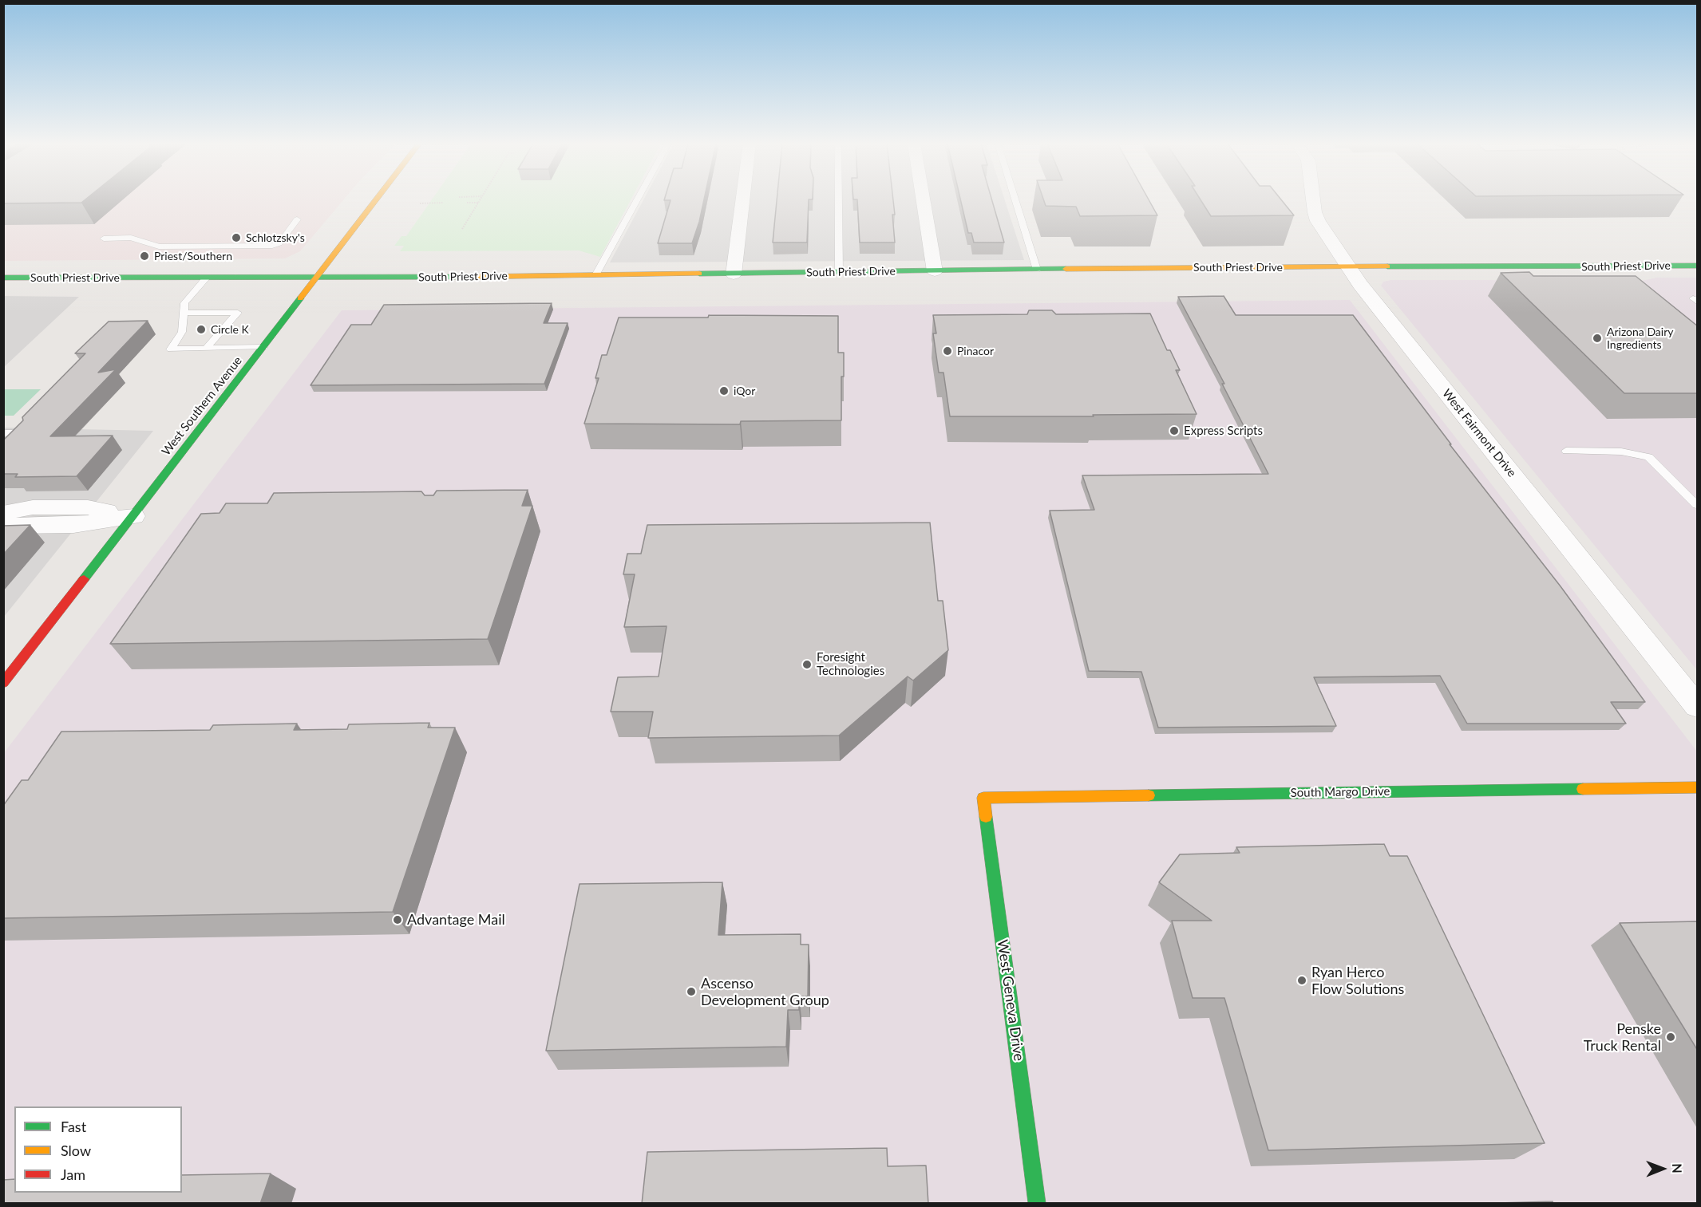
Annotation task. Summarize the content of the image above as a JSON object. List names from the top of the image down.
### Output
{
  "streets": {
    "main road": [
      "South Priest Drive",
      "West Southern Avenue",
      "South Margo Drive",
      "West Geneva Drive"
    ],
    "street": ["West Fairmont Drive"]
  },
  "crossings": [
    ["South Priest Drive", "West Southern Avenue"],
    ["South Priest Drive", "West Fairmont Drive"],
    ["South Margo Drive", "West Geneva Drive"]
  ],
  "places": [
    "Schlotzsky's",
    "Priest/Southern",
    "Circle K",
    "Arizona Dairy Ingredients",
    "Pinacor",
    "iQor",
    "Express Scripts",
    "Foresight Technologies",
    "Advantage Mail",
    "Ryan Herco Flow Solutions",
    "Ascenso Development Group",
    "Penske Truck Rental"
  ],
  "legend": ["Fast", "Slow", "Jam"],
  "north": "right"
}
